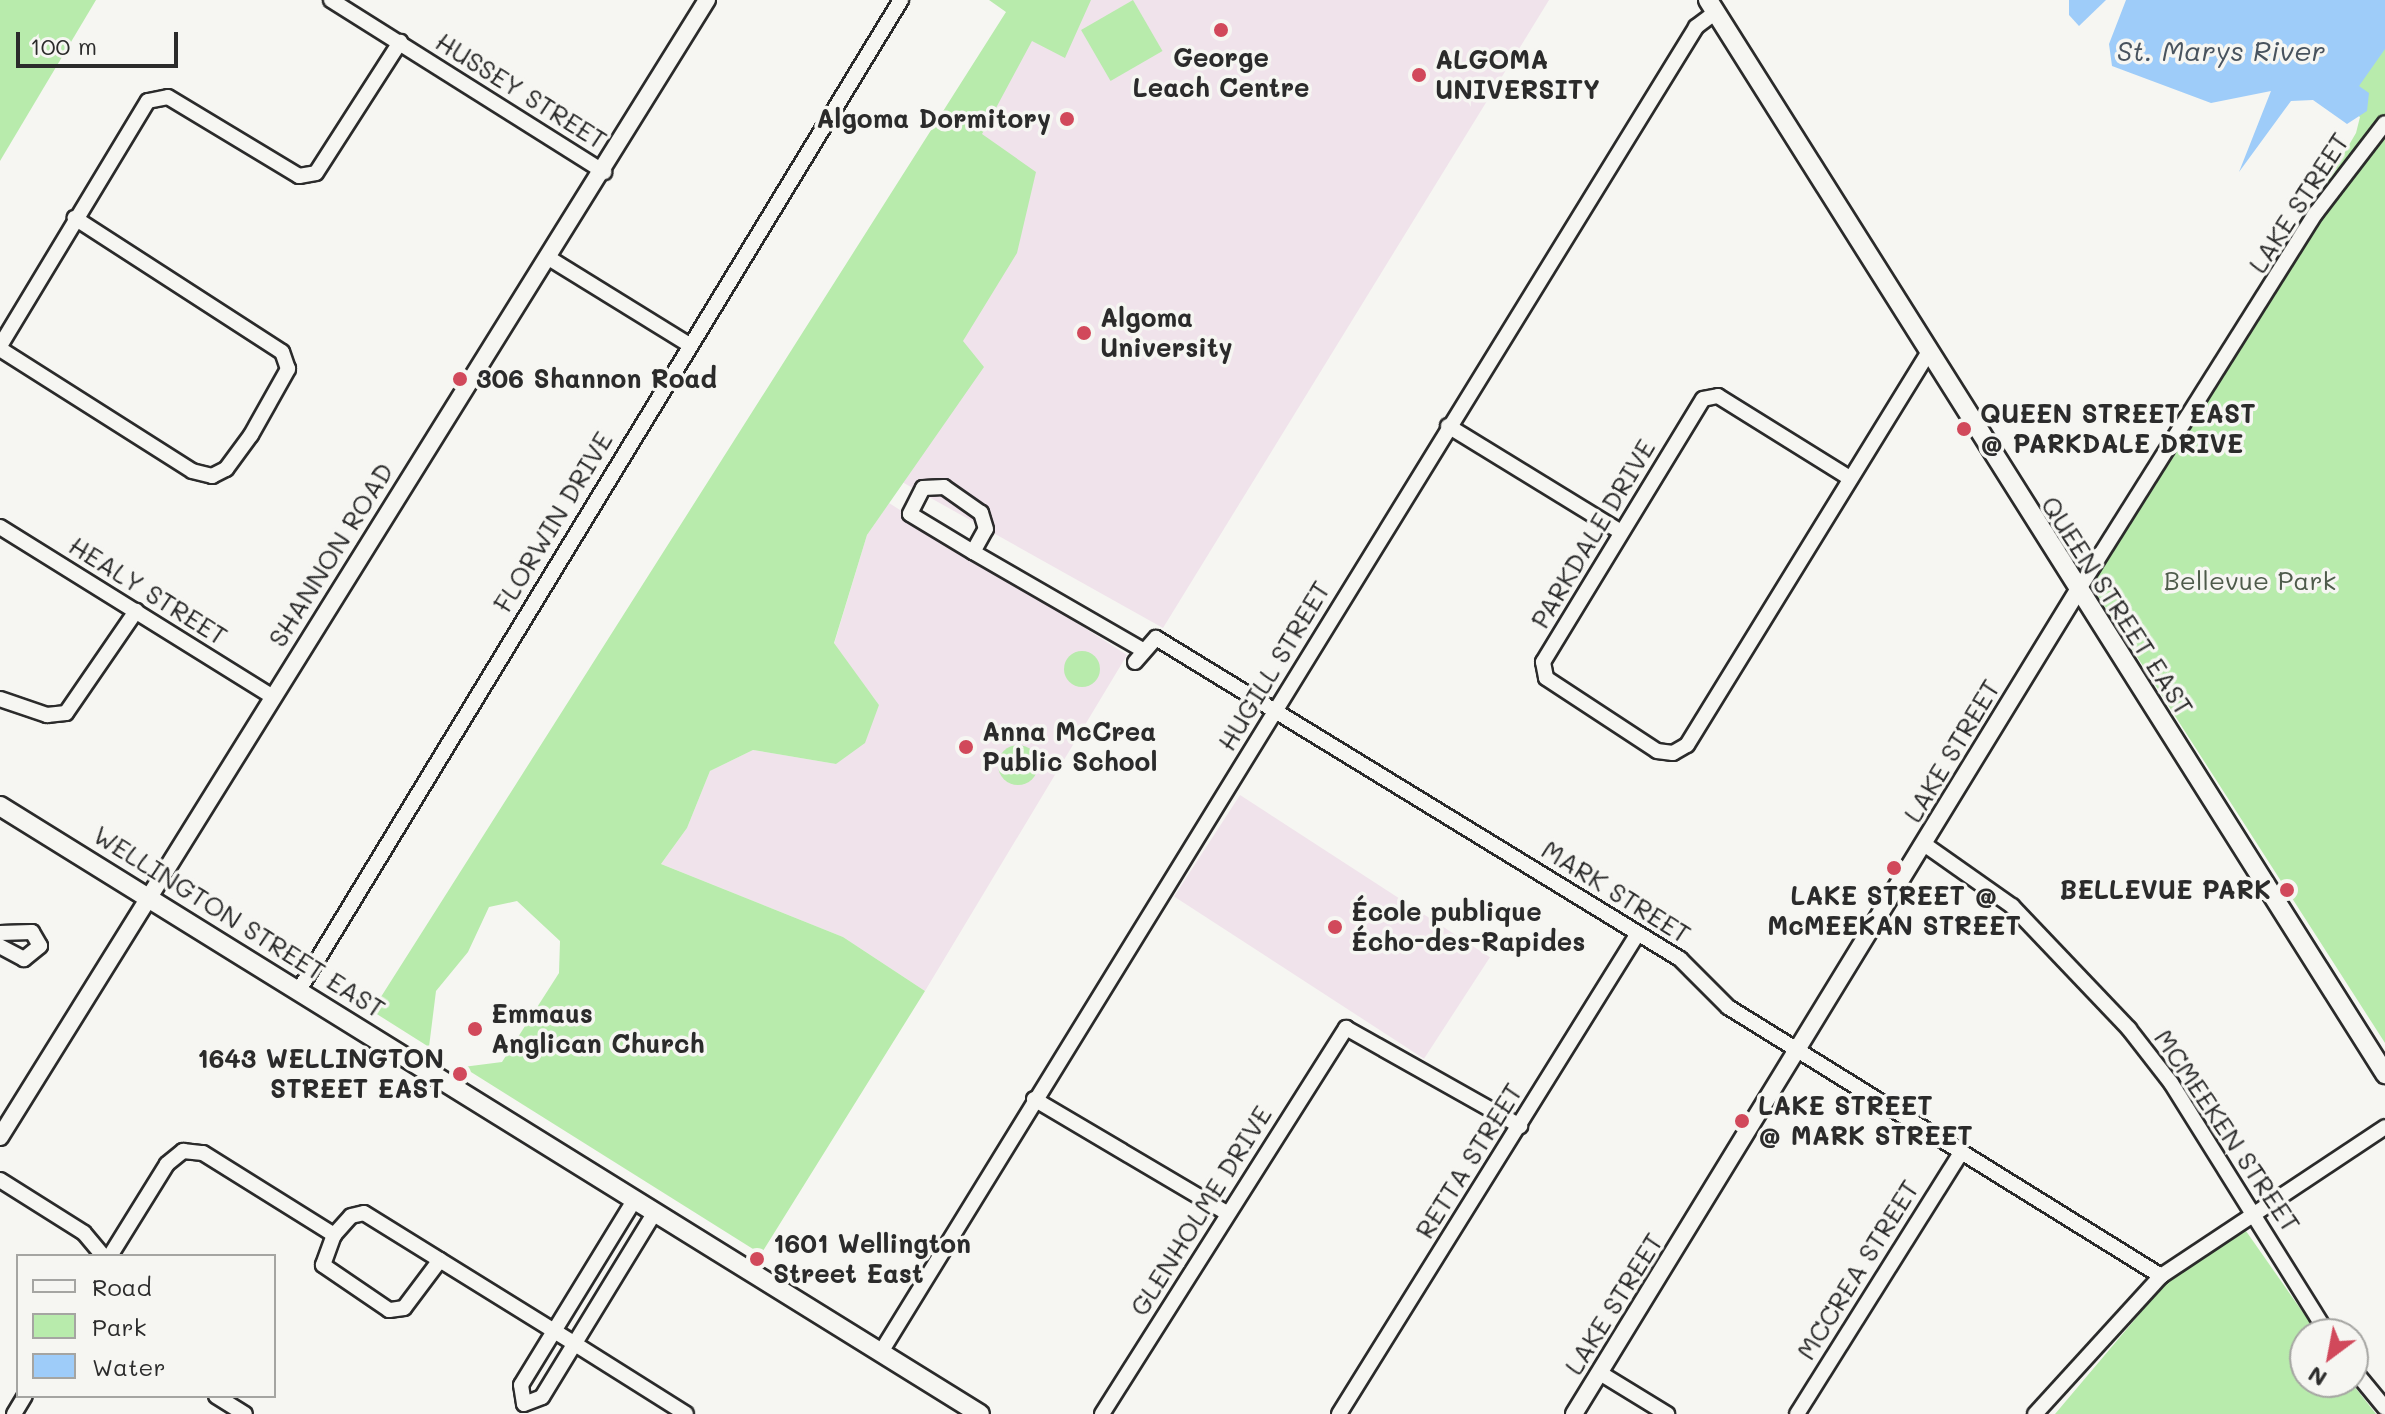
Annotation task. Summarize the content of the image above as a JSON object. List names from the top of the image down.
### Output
{
  "streets": {
    "main road": ["QUEEN STREET EAST", "WELLINGTON STREET EAST"],
    "street": [
      "HUSSEY STREET",
      "LAKE STREET",
      "FLORWIN DRIVE",
      "PARKDALE DRIVE",
      "SHANNON ROAD",
      "HEALY STREET",
      "HUGILL STREET",
      "MARK STREET",
      "MCMEEKEN STREET",
      "RETTA STREET",
      "GLENHOLME DRIVE",
      "MCCREA STREET"
    ]
  },
  "crossings": [
    ["HUSSEY STREET", "SHANNON ROAD"],
    ["LAKE STREET", "QUEEN STREET EAST"],
    ["LAKE STREET", "MARK STREET"],
    ["LAKE STREET", "MCMEEKEN STREET"],
    ["FLORWIN DRIVE", "WELLINGTON STREET EAST"],
    ["PARKDALE DRIVE", "QUEEN STREET EAST"],
    ["SHANNON ROAD", "HEALY STREET"],
    ["SHANNON ROAD", "WELLINGTON STREET EAST"],
    ["QUEEN STREET EAST", "HUGILL STREET"],
    ["HUGILL STREET", "MARK STREET"],
    ["HUGILL STREET", "WELLINGTON STREET EAST"],
    ["MARK STREET", "RETTA STREET"],
    ["MARK STREET", "MCCREA STREET"],
    ["RETTA STREET", "GLENHOLME DRIVE"]
  ],
  "water": ["St. Marys River"],
  "parks": ["Bellevue Park"],
  "places": [
    "George Leach Centre",
    "ALGOMA UNIVERSITY",
    "Algoma Dormitory",
    "Algoma University",
    "306 Shannon Road",
    "QUEEN STREET EAST @ PARKDALE DRIVE",
    "Anna McCrea Public School",
    "LAKE STREET @ McMEEKAN STREET",
    "BELLEVUE PARK",
    "École publique Écho-des-Rapides",
    "Emmaus Anglican Church",
    "1643 WELLINGTON STREET EAST",
    "LAKE STREET @ MARK STREET",
    "1601 Wellington Street East"
  ],
  "legend": ["Road", "Park", "Water"],
  "scale_bar": "100 m",
  "north": "bottom left"
}
